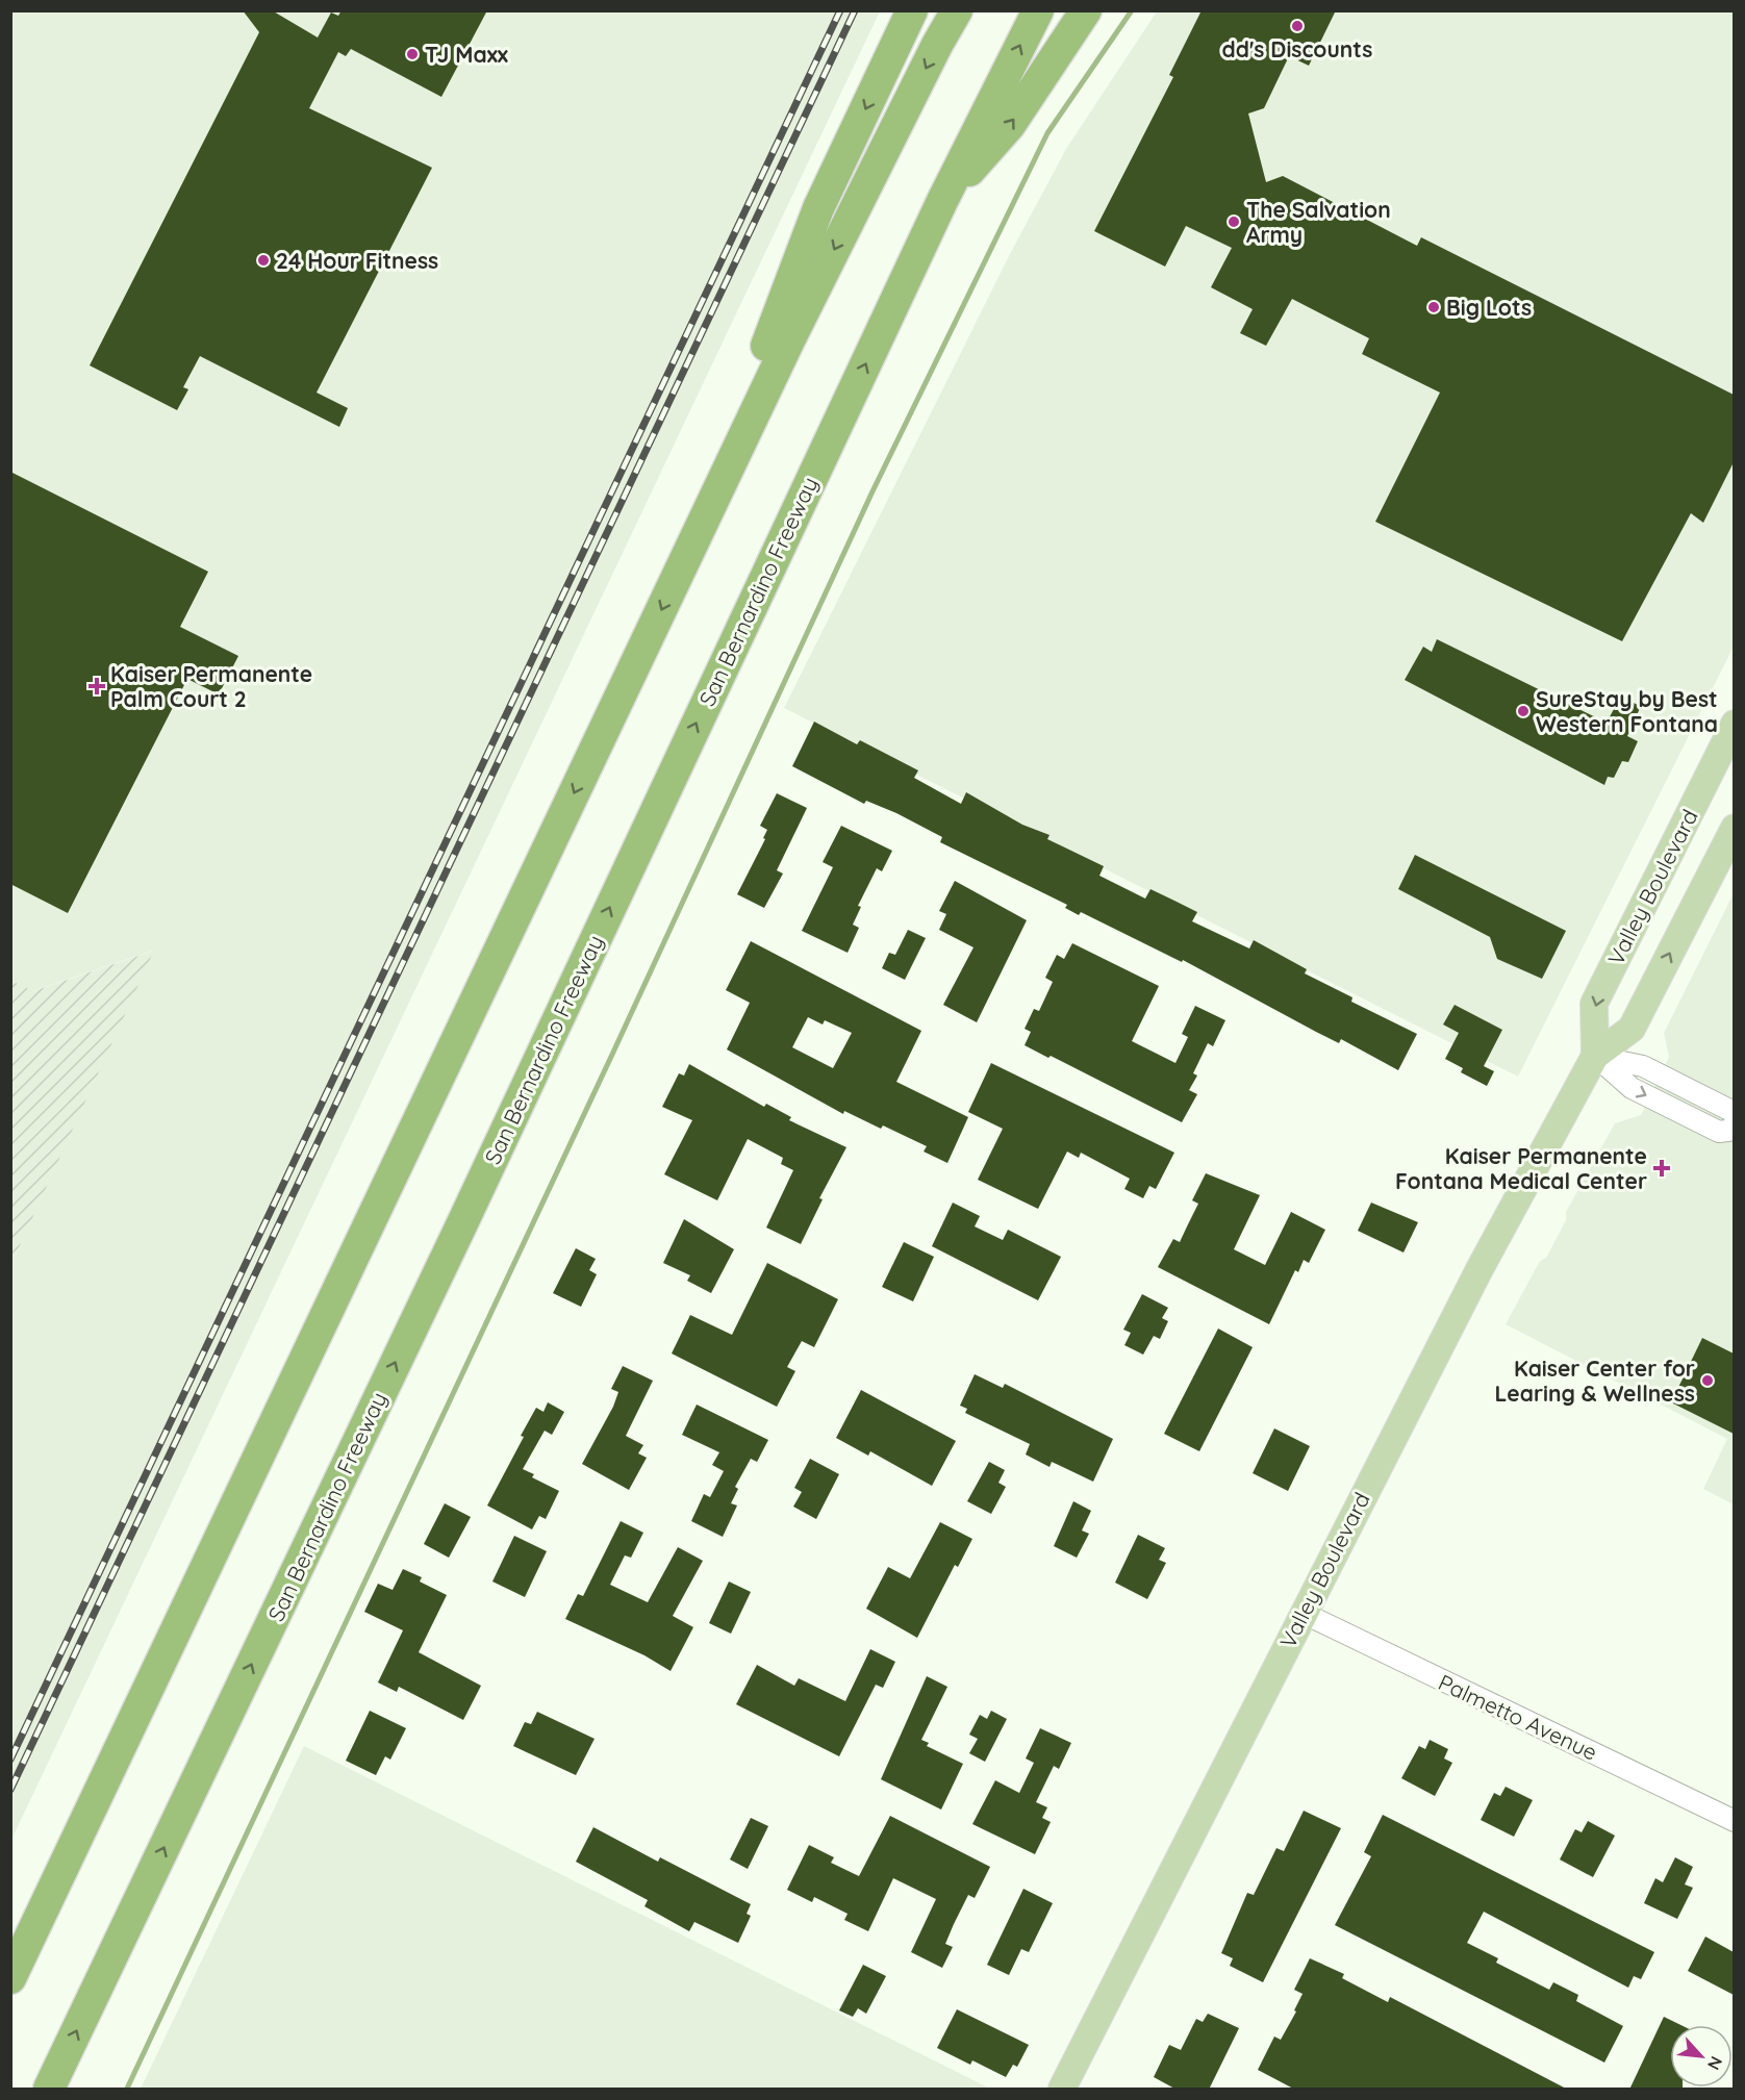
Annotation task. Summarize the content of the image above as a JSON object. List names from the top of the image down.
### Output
{
  "streets": {
    "highway": ["San Bernardino Freeway"],
    "main road": ["Valley Boulevard"],
    "street": ["Palmetto Avenue"]
  },
  "crossings": [
    ["Valley Boulevard", "Palmetto Avenue"]
  ],
  "places": {
    "other": [
      "dd's Discounts",
      "TJ Maxx",
      "The Salvation Army",
      "24 Hour Fitness",
      "Big Lots",
      "SureStay by Best Western Fontana",
      "Kaiser Center for Learing & Wellness"
    ],
    "health": ["Kaiser Permanente Palm Court 2", "Kaiser Permanente Fontana Medical Center"]
  },
  "north": "bottom right"
}
